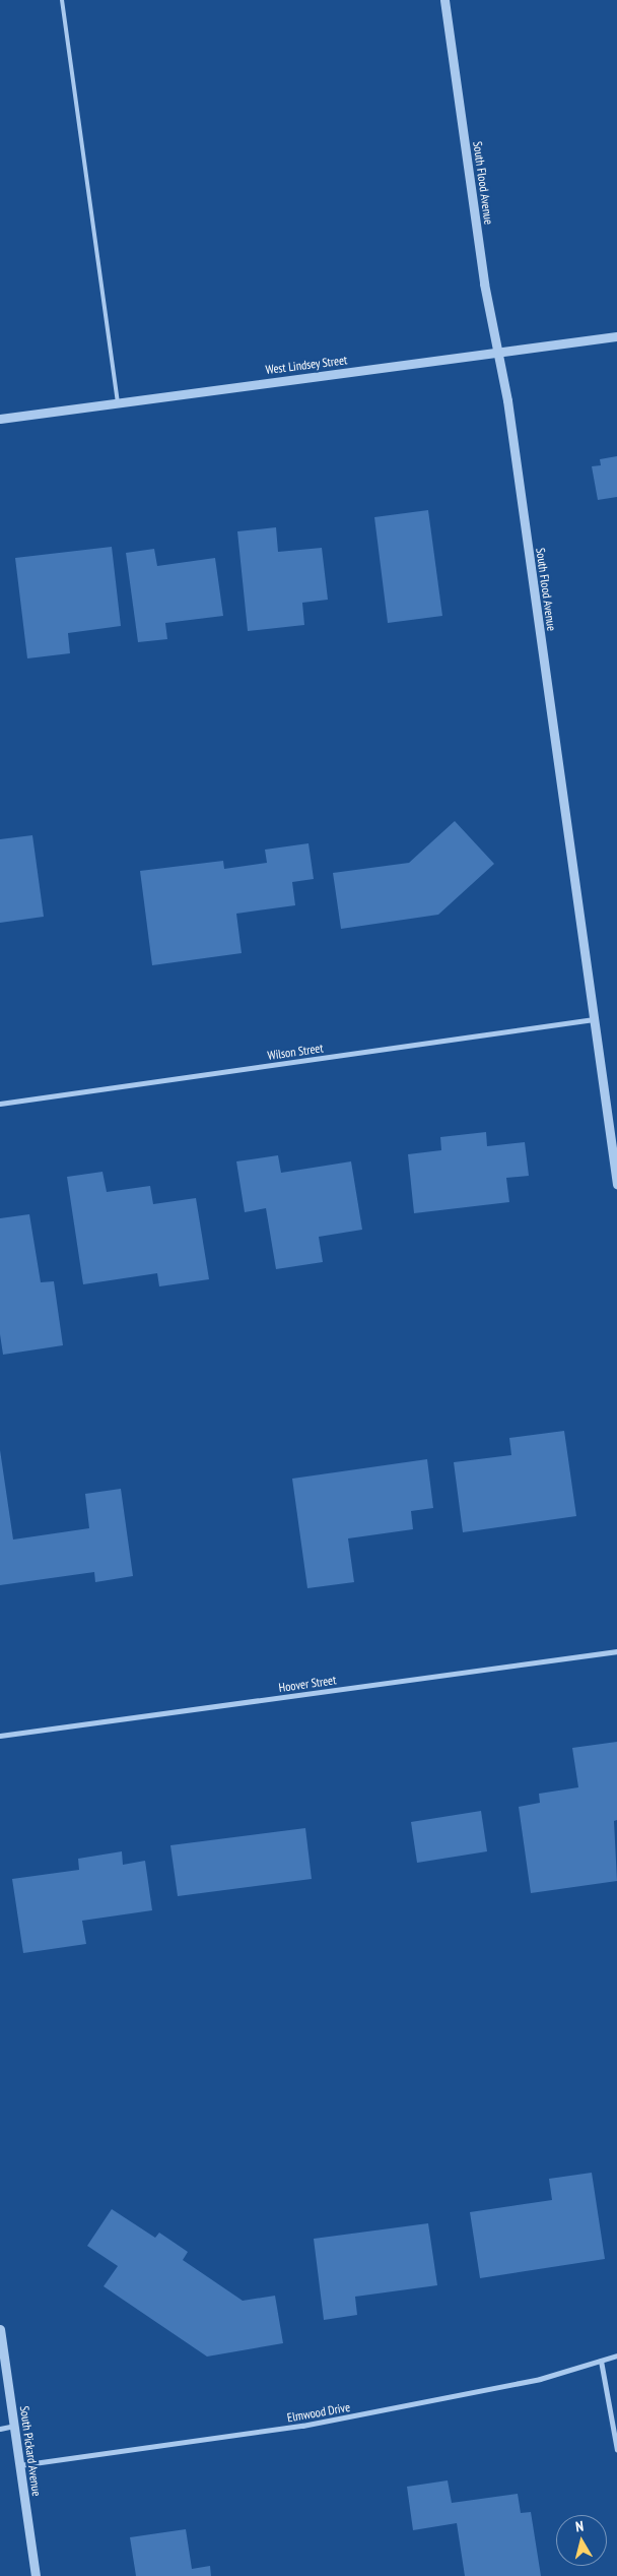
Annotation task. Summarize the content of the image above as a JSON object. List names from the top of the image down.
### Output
{
  "streets": {
    "street": [
      "South Flood Avenue",
      "West Lindsey Street",
      "Wilson Street",
      "Hoover Street",
      "Elmwood Drive",
      "South Pickard Avenue"
    ]
  },
  "crossings": [
    ["South Flood Avenue", "West Lindsey Street"],
    ["South Flood Avenue", "Wilson Street"],
    ["Elmwood Drive", "South Pickard Avenue"]
  ],
  "north": "top"
}
